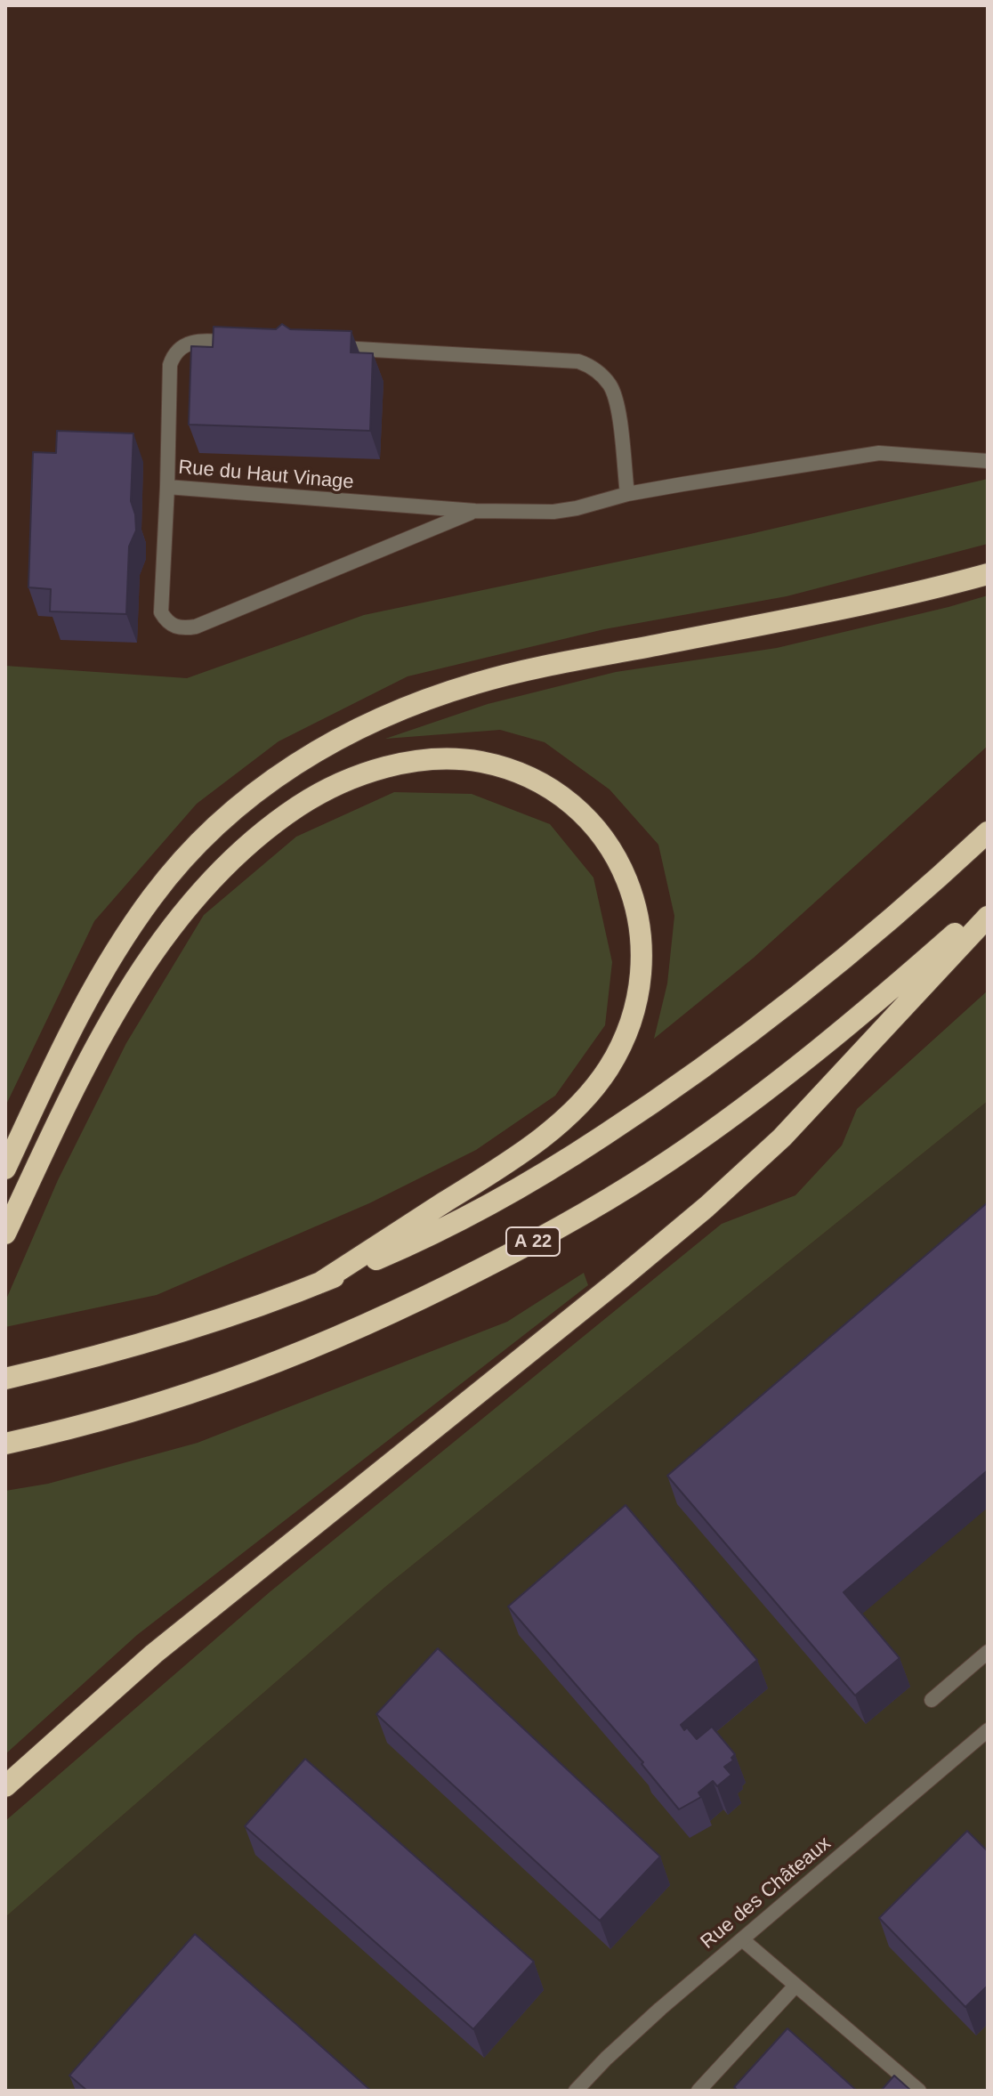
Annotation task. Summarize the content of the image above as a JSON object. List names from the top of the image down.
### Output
{
  "streets": {
    "highway": ["A 22"],
    "street": ["Rue du Haut Vinage", "Rue des Châteaux"]
  }
}
